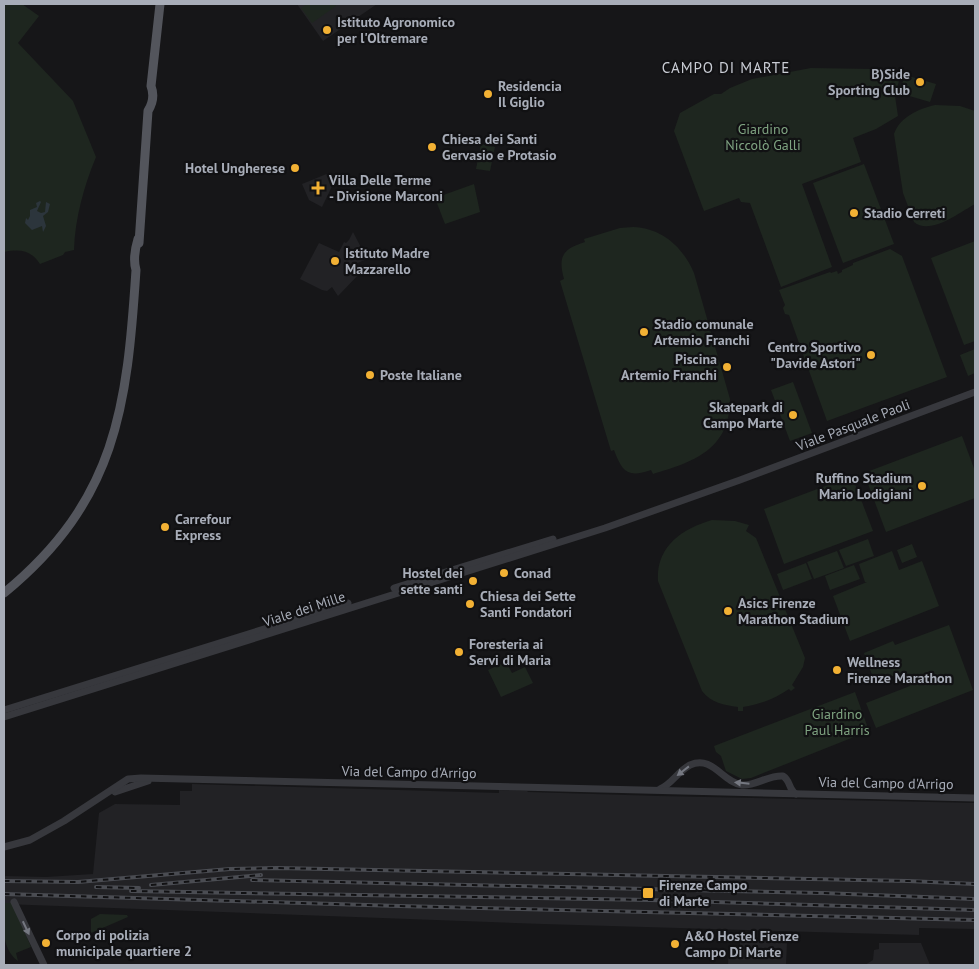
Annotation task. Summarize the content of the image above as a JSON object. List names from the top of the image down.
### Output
{
  "streets": {
    "street": ["Viale Pasquale Paoli", "Viale dei Mille", "Via del Campo d'Arrigo"]
  },
  "crossings": [
    ["Viale Pasquale Paoli", "Viale dei Mille"]
  ],
  "districts": ["CAMPO DI MARTE"],
  "parks": ["Giardino Niccolò Galli", "Giardino Paul Harris"],
  "places": {
    "other": [
      "Istituto Agronomico per l'Oltremare",
      "B)Side Sporting Club",
      "Residencia Il Giglio",
      "Chiesa dei Santi Gervasio e Protasio",
      "Hotel Ungherese",
      "Stadio Cerreti",
      "Istituto Madre Mazzarello",
      "Stadio comunale Artemio Franchi",
      "Centro Sportivo \"Davide Astori\"",
      "Piscina Artemio Franchi",
      "Poste Italiane",
      "Skatepark di Campo Marte",
      "Ruffino Stadium Mario Lodigiani",
      "Carrefour Express",
      "Conad",
      "Hostel dei sette santi",
      "Chiesa dei Sette Santi Fondatori",
      "Asics Firenze Marathon Stadium",
      "Foresteria ai Servi di Maria",
      "Wellness Firenze Marathon",
      "Corpo di polizia municipale quartiere 2",
      "A&O Hostel Fienze Campo Di Marte"
    ],
    "health": ["Villa Delle Terme - Divisione Marconi"],
    "transit": ["Firenze Campo di Marte"]
  }
}
